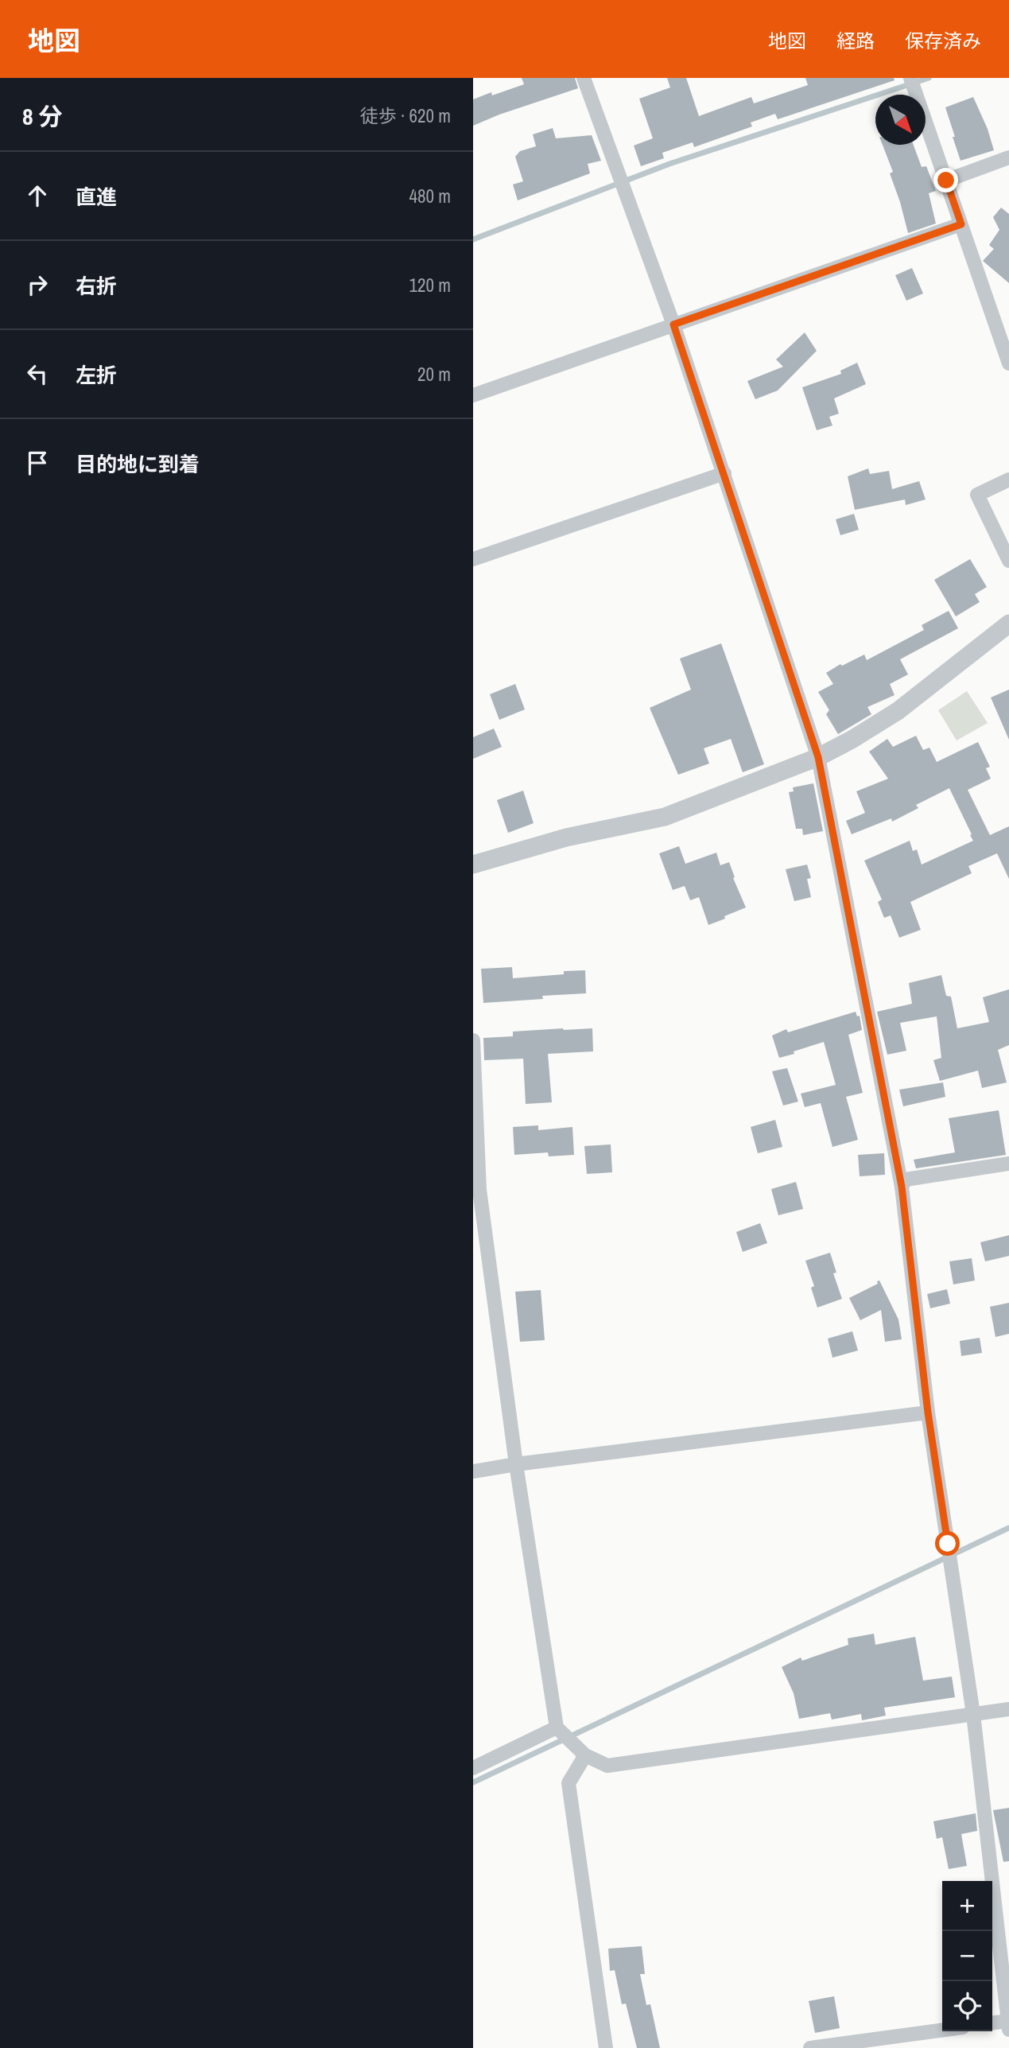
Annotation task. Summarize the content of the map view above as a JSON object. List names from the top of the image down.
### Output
{
  "north": "bottom right",
  "page": {
    "header": "地図",
    "nav": ["地図", "経路", "保存済み"],
    "heading": ["8 分", "徒歩 · 620 m"],
    "list": [
      ["直進", "480 m"],
      ["右折", "120 m"],
      ["左折", "20 m"],
      "目的地に到着"
    ],
    "map_buttons": ["+", "−"]
  }
}
